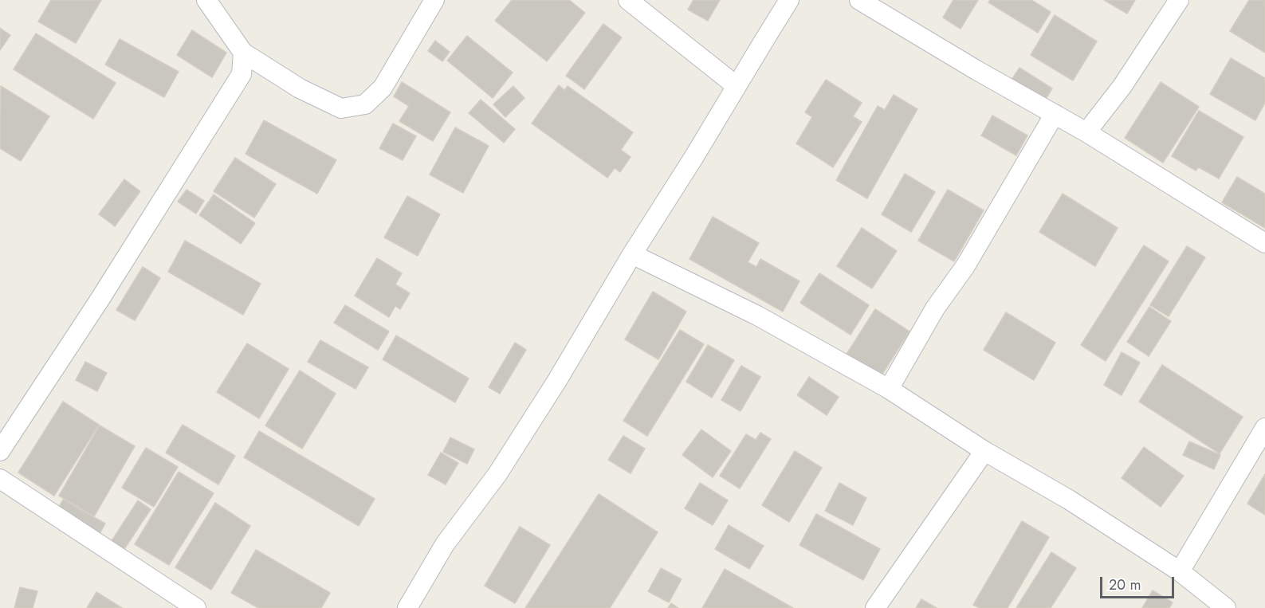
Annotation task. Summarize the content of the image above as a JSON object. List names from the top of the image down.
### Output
{
  "scale_bar": "20 m"
}
